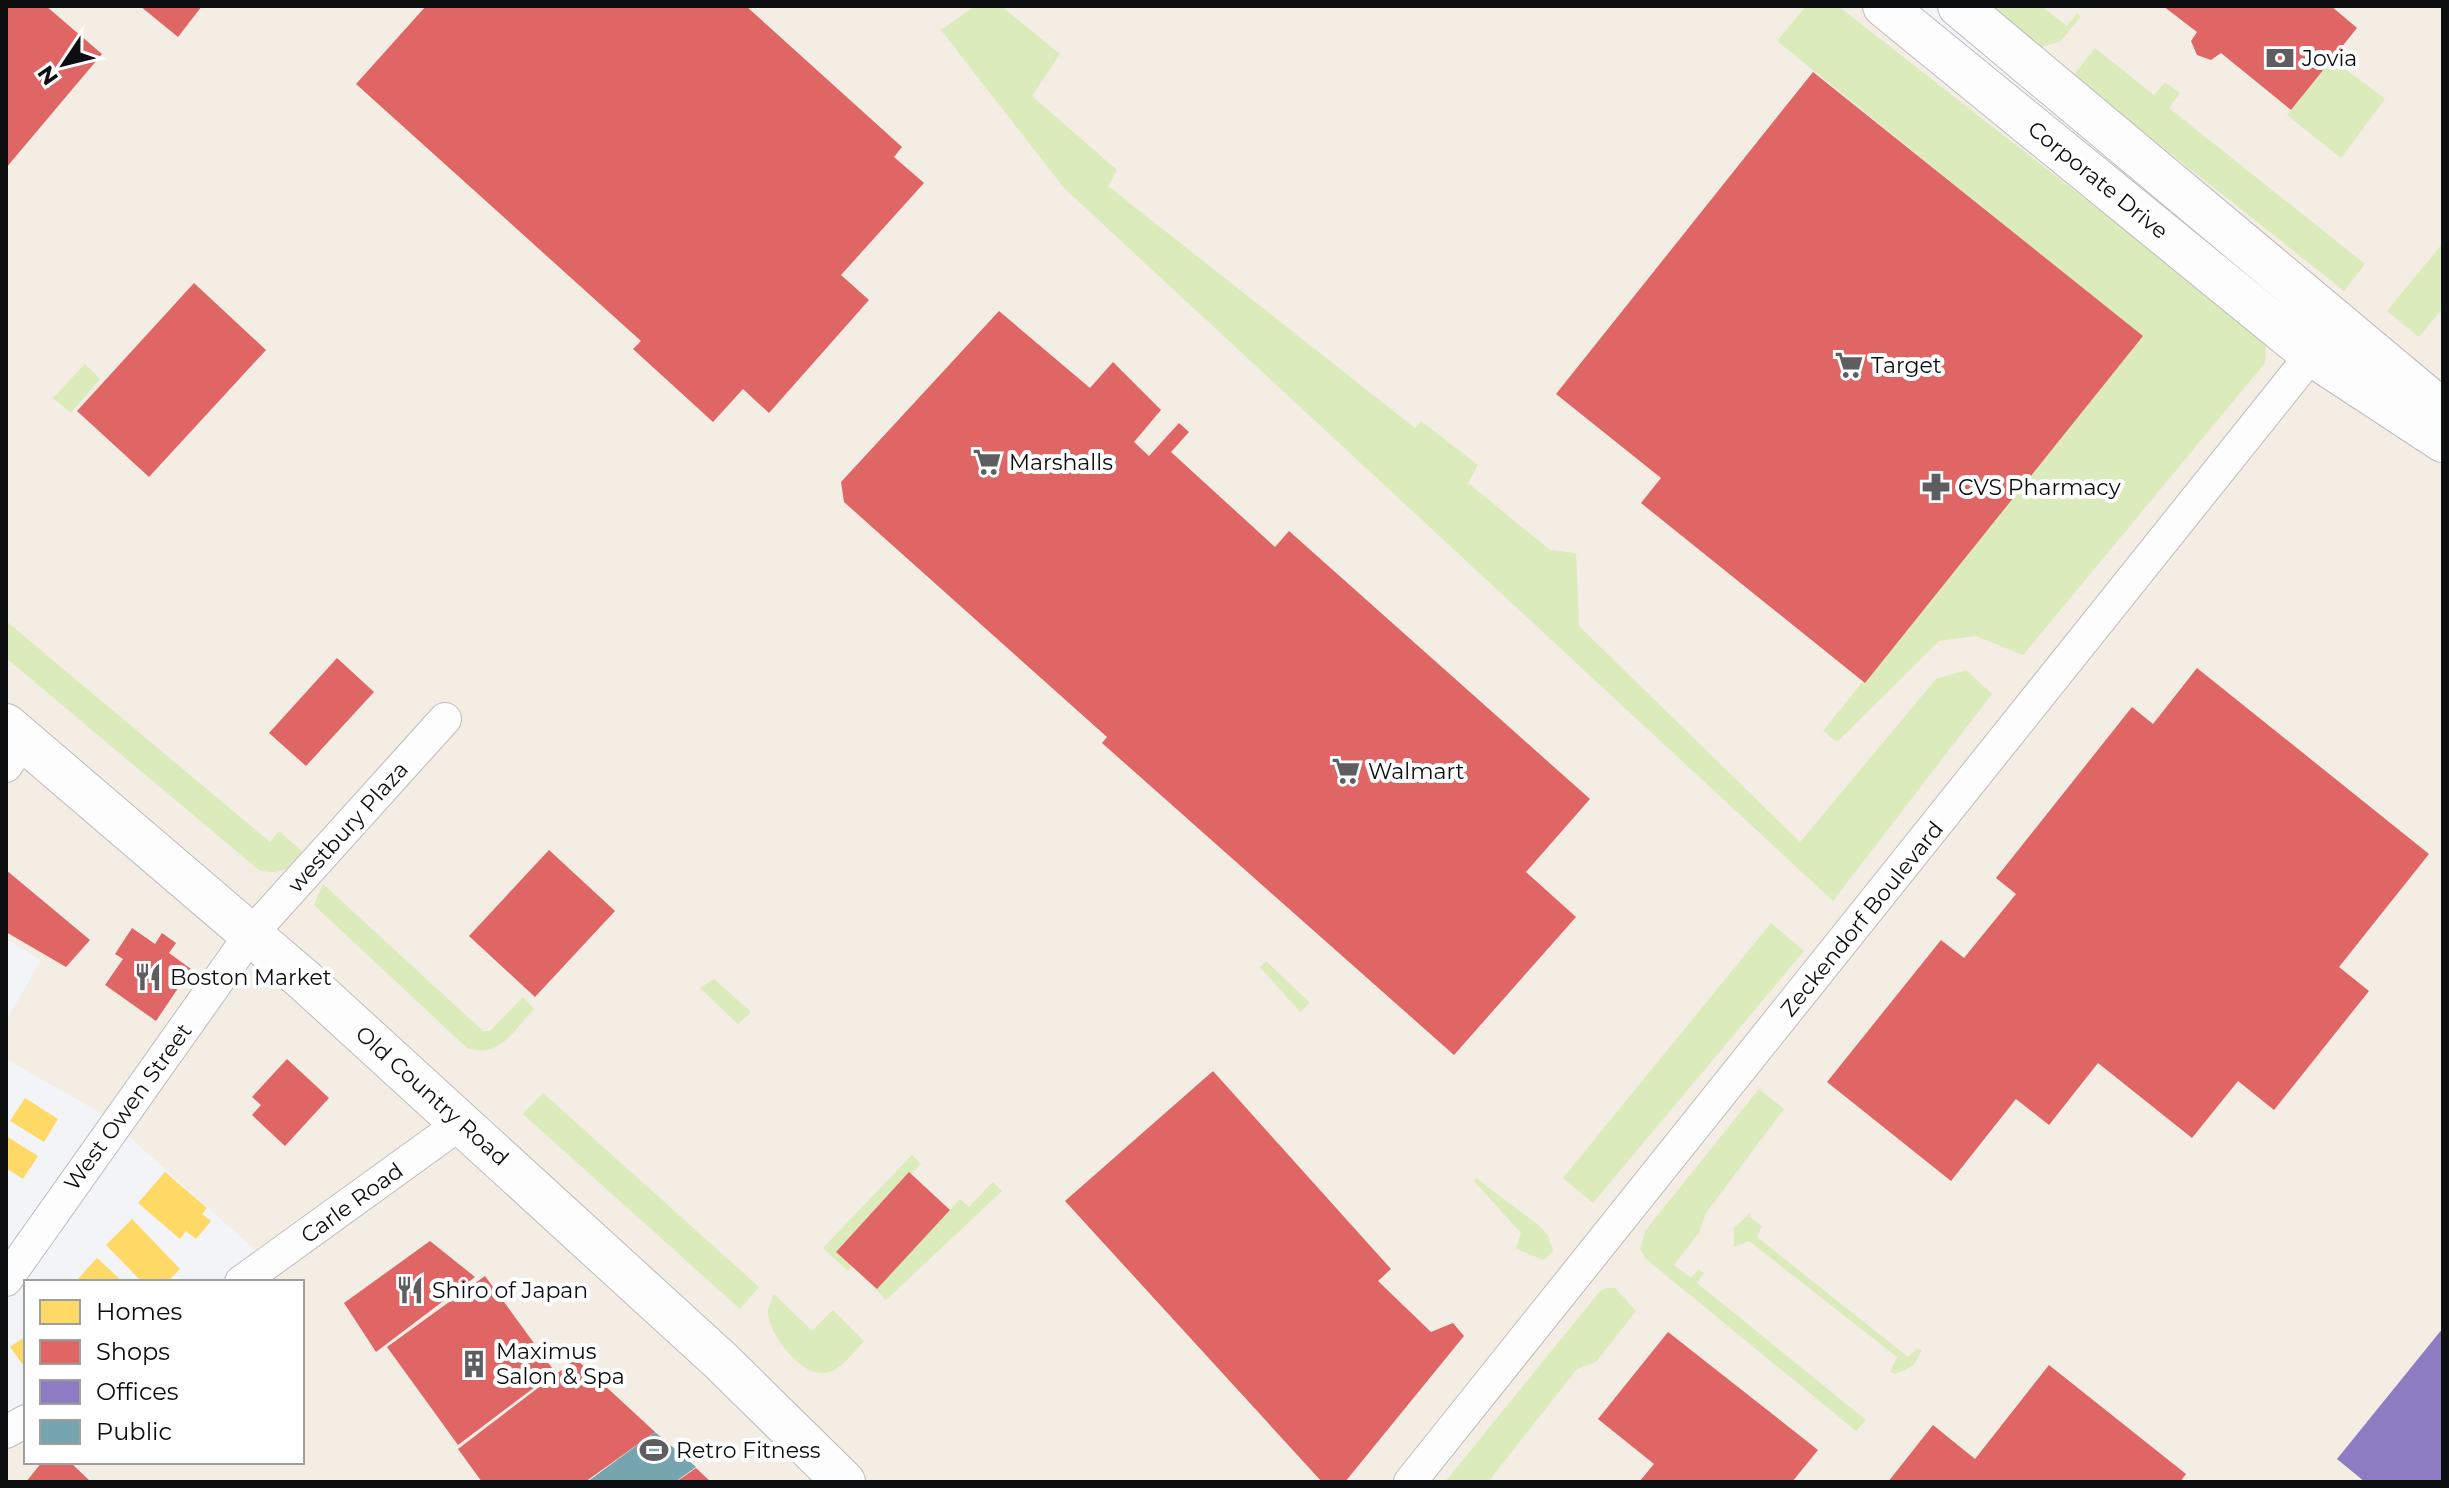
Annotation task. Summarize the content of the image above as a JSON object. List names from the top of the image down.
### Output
{
  "streets": {
    "main road": ["Corporate Drive", "Old Country Road"],
    "street": [
      "westbury Plaza",
      "Zeckendorf Boulevard",
      "West Owen Street",
      "Carle Road"
    ]
  },
  "crossings": [
    ["Corporate Drive", "Zeckendorf Boulevard"],
    ["westbury Plaza", "Old Country Road"],
    ["westbury Plaza", "West Owen Street"],
    ["Old Country Road", "West Owen Street"],
    ["Old Country Road", "Carle Road"]
  ],
  "places": {
    "bank": ["Jovia"],
    "supermarket": ["Target", "Marshalls", "Walmart"],
    "pharmacy": ["CVS Pharmacy"],
    "restaurant": ["Boston Market", "Shiro of Japan"],
    "building": ["Maximus Salon & Spa"],
    "sports": ["Retro Fitness"]
  },
  "legend": [
    "Homes",
    "Shops",
    "Offices",
    "Public"
  ],
  "north": "bottom left"
}
